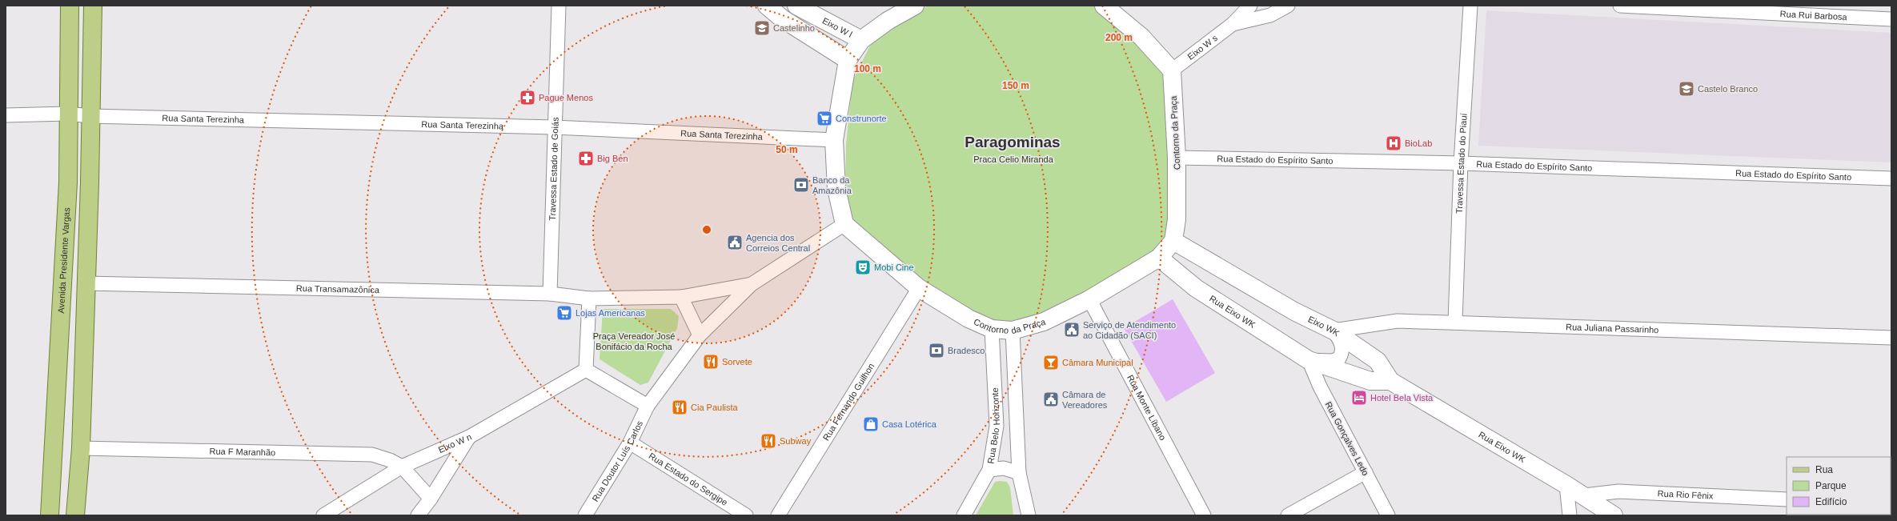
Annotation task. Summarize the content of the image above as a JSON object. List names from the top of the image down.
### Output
{
  "streets": {
    "main road": ["Avenida Presidente Vargas"],
    "street": [
      "Rua Rui Barbosa",
      "Eixo W l",
      "Eixo W s",
      "Rua Santa Terezinha",
      "Contorno da Praça",
      "Rua Estado do Espírito Santo",
      "Travessa Estado do Piauí",
      "Travessa Estado de Goiás",
      "Rua Transamazônica",
      "Rua Eixo WK",
      "Eixo WK",
      "Rua Juliana Passarinho",
      "Rua Fernando Guilhon",
      "Rua Monte Líbano",
      "Rua Belo Horizonte",
      "Rua Gonçalves Ledo",
      "Eixo W n",
      "Rua F Maranhão",
      "Rua Doutor Luís Carlos",
      "Rua Estado do Sergipe",
      "Rua Rio Fênix"
    ]
  },
  "crossings": [
    ["Eixo W s", "Contorno da Praça"],
    ["Rua Santa Terezinha", "Travessa Estado de Goiás"],
    ["Rua Santa Terezinha", "Avenida Presidente Vargas"],
    ["Contorno da Praça", "Rua Estado do Espírito Santo"],
    ["Contorno da Praça", "Rua Eixo WK"],
    ["Contorno da Praça", "Eixo WK"],
    ["Contorno da Praça", "Rua Fernando Guilhon"],
    ["Contorno da Praça", "Rua Monte Líbano"],
    ["Contorno da Praça", "Rua Belo Horizonte"],
    ["Rua Estado do Espírito Santo", "Travessa Estado do Piauí"],
    ["Travessa Estado do Piauí", "Rua Juliana Passarinho"],
    ["Travessa Estado de Goiás", "Rua Transamazônica"],
    ["Rua Transamazônica", "Rua Doutor Luís Carlos"],
    ["Rua Eixo WK", "Eixo WK"],
    ["Rua Eixo WK", "Rua Gonçalves Ledo"],
    ["Rua Eixo WK", "Rua Rio Fênix"],
    ["Eixo WK", "Rua Juliana Passarinho"],
    ["Eixo W n", "Rua F Maranhão"],
    ["Rua Doutor Luís Carlos", "Rua Estado do Sergipe"]
  ],
  "districts": ["Paragominas"],
  "parks": ["Praca Celio Miranda", "Praça Vereador José Bonifácio da Rocha"],
  "places": {
    "school or university": ["Castelinho", "Castelo Branco"],
    "pharmacy": ["Pague Menos", "Big Ben"],
    "supermarket": ["Construnorte", "Lojas Americanas"],
    "hospital": ["BioLab"],
    "bank": ["Banco da Amazônia", "Bradesco"],
    "public building": ["Agencia dos Correios Central", "Serviço de Atendimento ao Cidadão (SACI)", "Câmara de Vereadores"],
    "theatre": ["Mobi Cine"],
    "restaurant": ["Sorvete", "Cia Paulista", "Subway"],
    "bar": ["Câmara Municipal"],
    "hotel": ["Hotel Bela Vista"],
    "shop": ["Casa Lotérica"]
  },
  "legend": ["Rua", "Parque", "Edifício"],
  "rings": [
    "200 m",
    "100 m",
    "150 m",
    "50 m"
  ]
}
